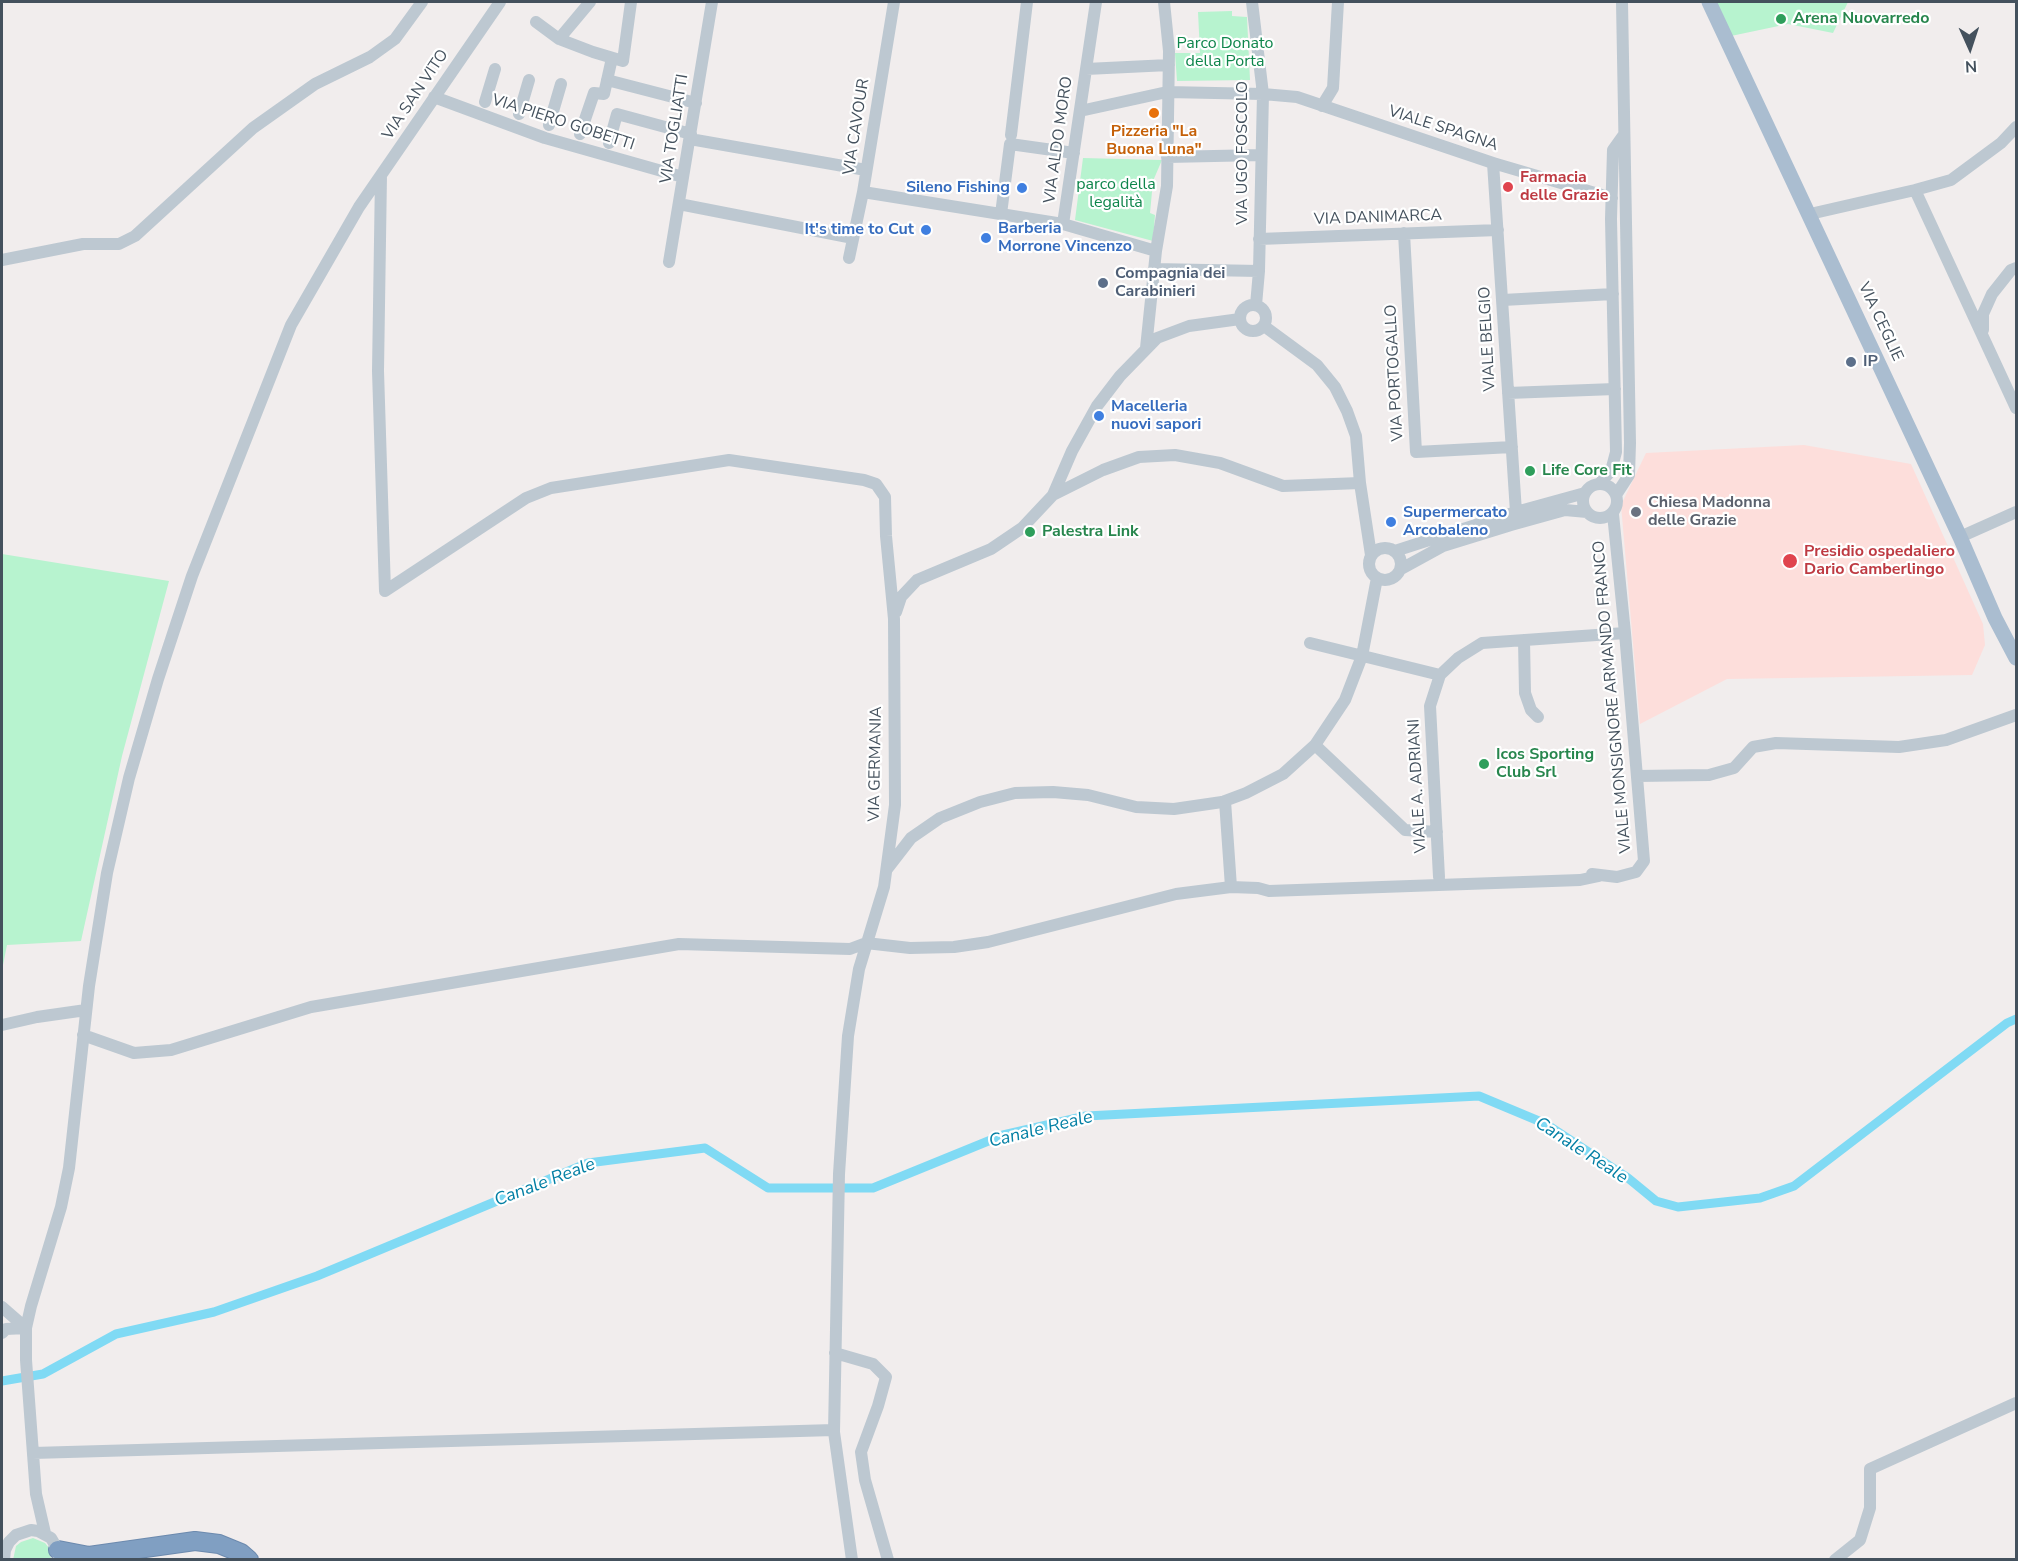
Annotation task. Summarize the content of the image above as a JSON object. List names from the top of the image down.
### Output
{
  "streets": {
    "main road": ["VIA CEGLIE"],
    "street": [
      "VIA SAN VITO",
      "VIA PIERO GOBETTI",
      "VIA CAVOUR",
      "VIA TOGLIATTI",
      "VIALE SPAGNA",
      "VIA ALDO MORO",
      "VIA UGO FOSCOLO",
      "VIA DANIMARCA",
      "VIALE BELGIO",
      "VIA PORTOGALLO",
      "VIALE MONSIGNORE ARMANDO FRANCO",
      "VIA GERMANIA",
      "VIALE A. ADRIANI"
    ]
  },
  "crossings": [
    ["VIA SAN VITO", "VIA PIERO GOBETTI"],
    ["VIA SAN VITO", "VIALE MONSIGNORE ARMANDO FRANCO"],
    ["VIA PIERO GOBETTI", "VIA TOGLIATTI"],
    ["VIA CAVOUR", "VIA ALDO MORO"],
    ["VIALE SPAGNA", "VIA ALDO MORO"],
    ["VIALE SPAGNA", "VIA UGO FOSCOLO"],
    ["VIALE SPAGNA", "VIALE BELGIO"],
    ["VIA UGO FOSCOLO", "VIA DANIMARCA"],
    ["VIA DANIMARCA", "VIALE BELGIO"],
    ["VIA DANIMARCA", "VIA PORTOGALLO"],
    ["VIALE BELGIO", "VIA PORTOGALLO"],
    ["VIALE MONSIGNORE ARMANDO FRANCO", "VIA GERMANIA"],
    ["VIALE MONSIGNORE ARMANDO FRANCO", "VIALE A. ADRIANI"]
  ],
  "water": ["Canale Reale"],
  "parks": ["Parco Donato della Porta", "parco della legalità"],
  "places": [
    "Arena Nuovarredo",
    "Pizzeria \"La Buona Luna\"",
    "Farmacia delle Grazie",
    "Sileno Fishing",
    "It's time to Cut",
    "Barberia Morrone Vincenzo",
    "Compagnia dei Carabinieri",
    "IP",
    "Macelleria nuovi sapori",
    "Life Core Fit",
    "Chiesa Madonna delle Grazie",
    "Supermercato Arcobaleno",
    "Palestra Link",
    "Presidio ospedaliero Dario Camberlingo",
    "Icos Sporting Club Srl"
  ],
  "north": "bottom"
}
